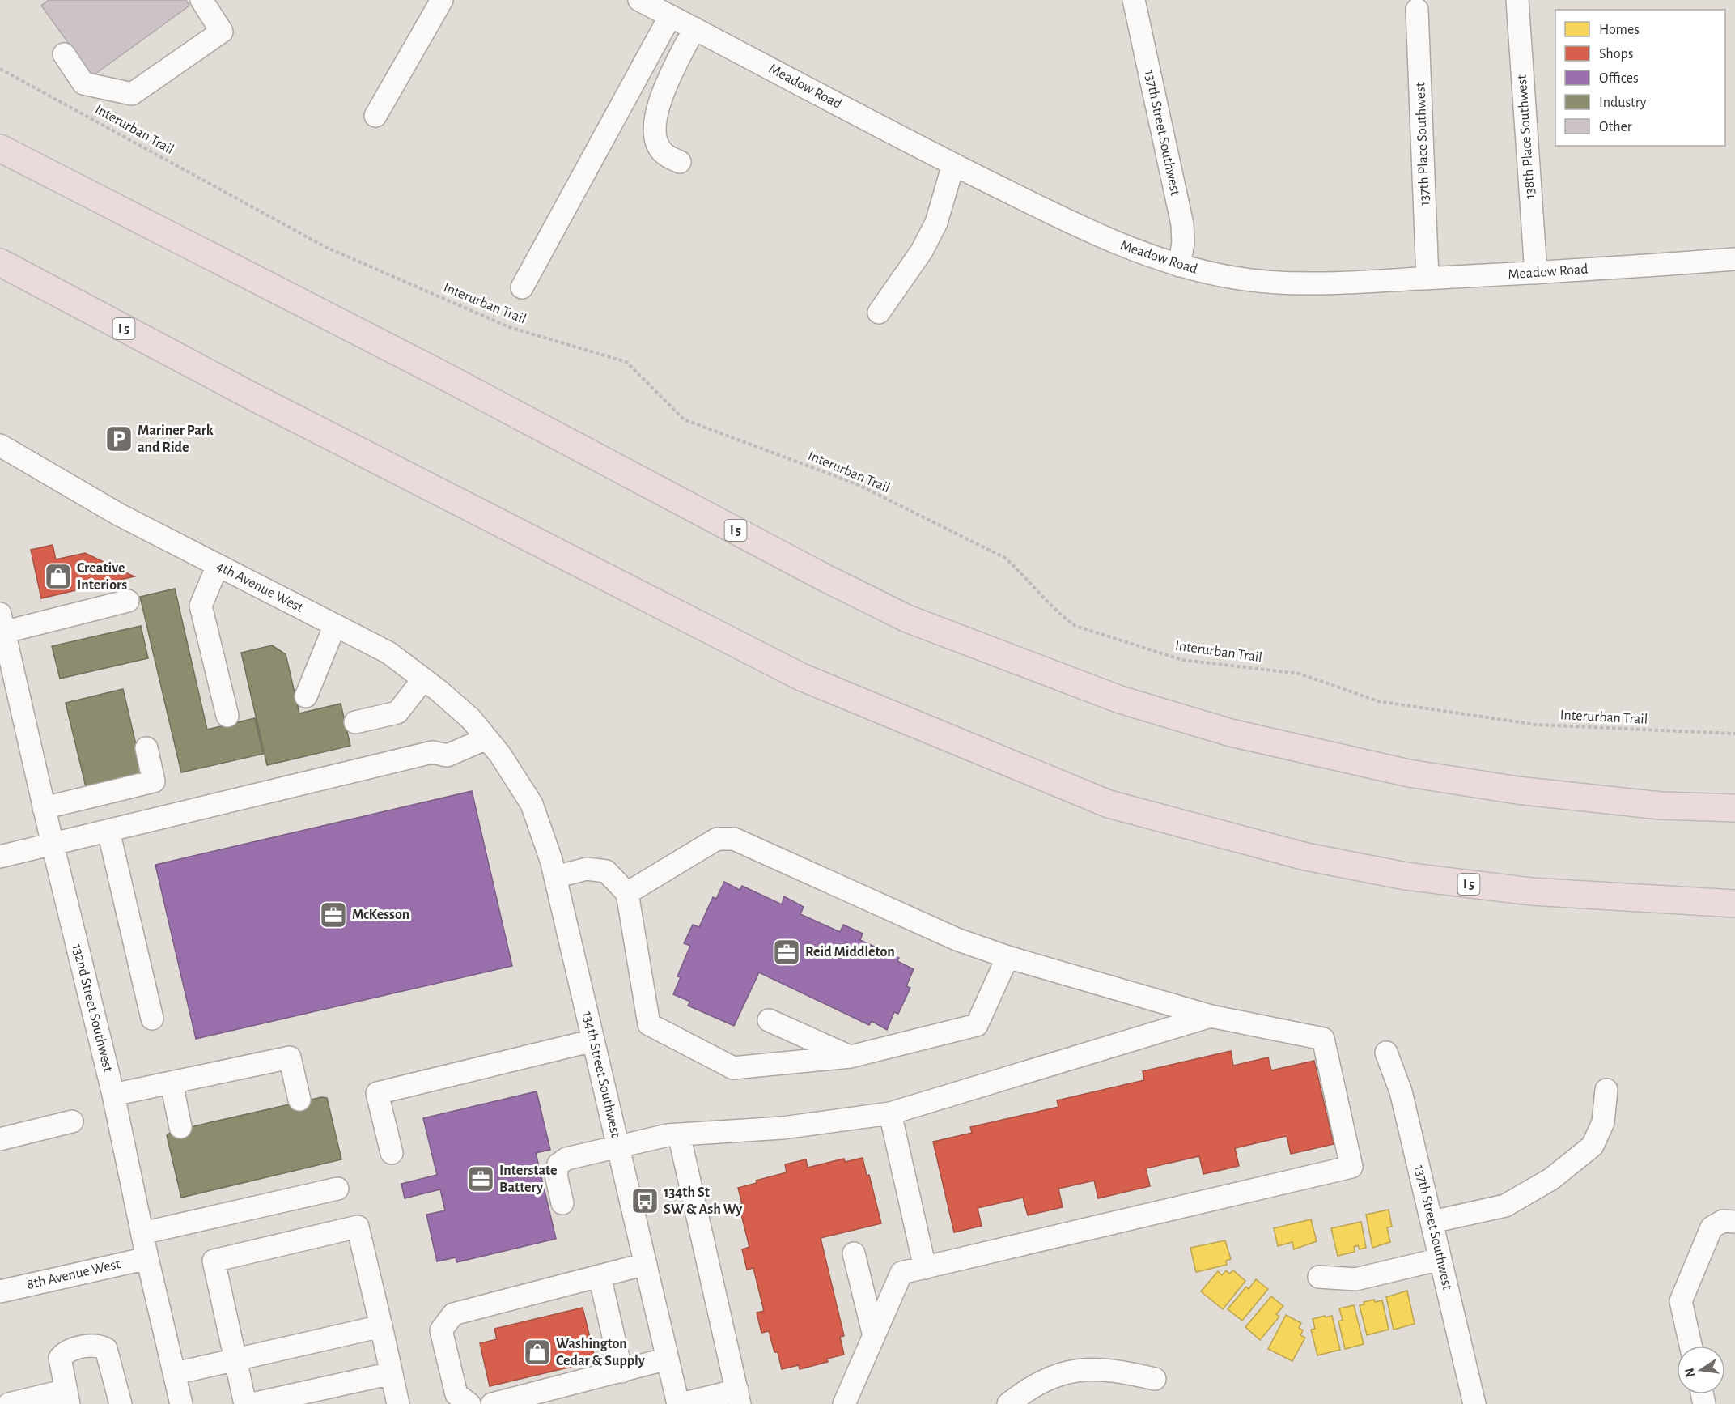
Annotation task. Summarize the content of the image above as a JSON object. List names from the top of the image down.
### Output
{
  "streets": {
    "highway": ["I 5"],
    "street": [
      "Meadow Road",
      "137th Street Southwest",
      "138th Place Southwest",
      "137th Place Southwest",
      "4th Avenue West",
      "132nd Street Southwest",
      "134th Street Southwest",
      "8th Avenue West"
    ],
    "path": ["Interurban Trail"]
  },
  "crossings": [
    ["Meadow Road", "137th Street Southwest"],
    ["Meadow Road", "138th Place Southwest"],
    ["Meadow Road", "137th Place Southwest"],
    ["4th Avenue West", "134th Street Southwest"],
    ["132nd Street Southwest", "8th Avenue West"]
  ],
  "places": {
    "parking": ["Mariner Park and Ride"],
    "shop": ["Creative Interiors", "Washington Cedar & Supply"],
    "office": ["McKesson", "Reid Middleton", "Interstate Battery"],
    "bus stop": ["134th St SW & Ash Wy"]
  },
  "legend": [
    "Homes",
    "Shops",
    "Offices",
    "Industry",
    "Other"
  ],
  "north": "left"
}
